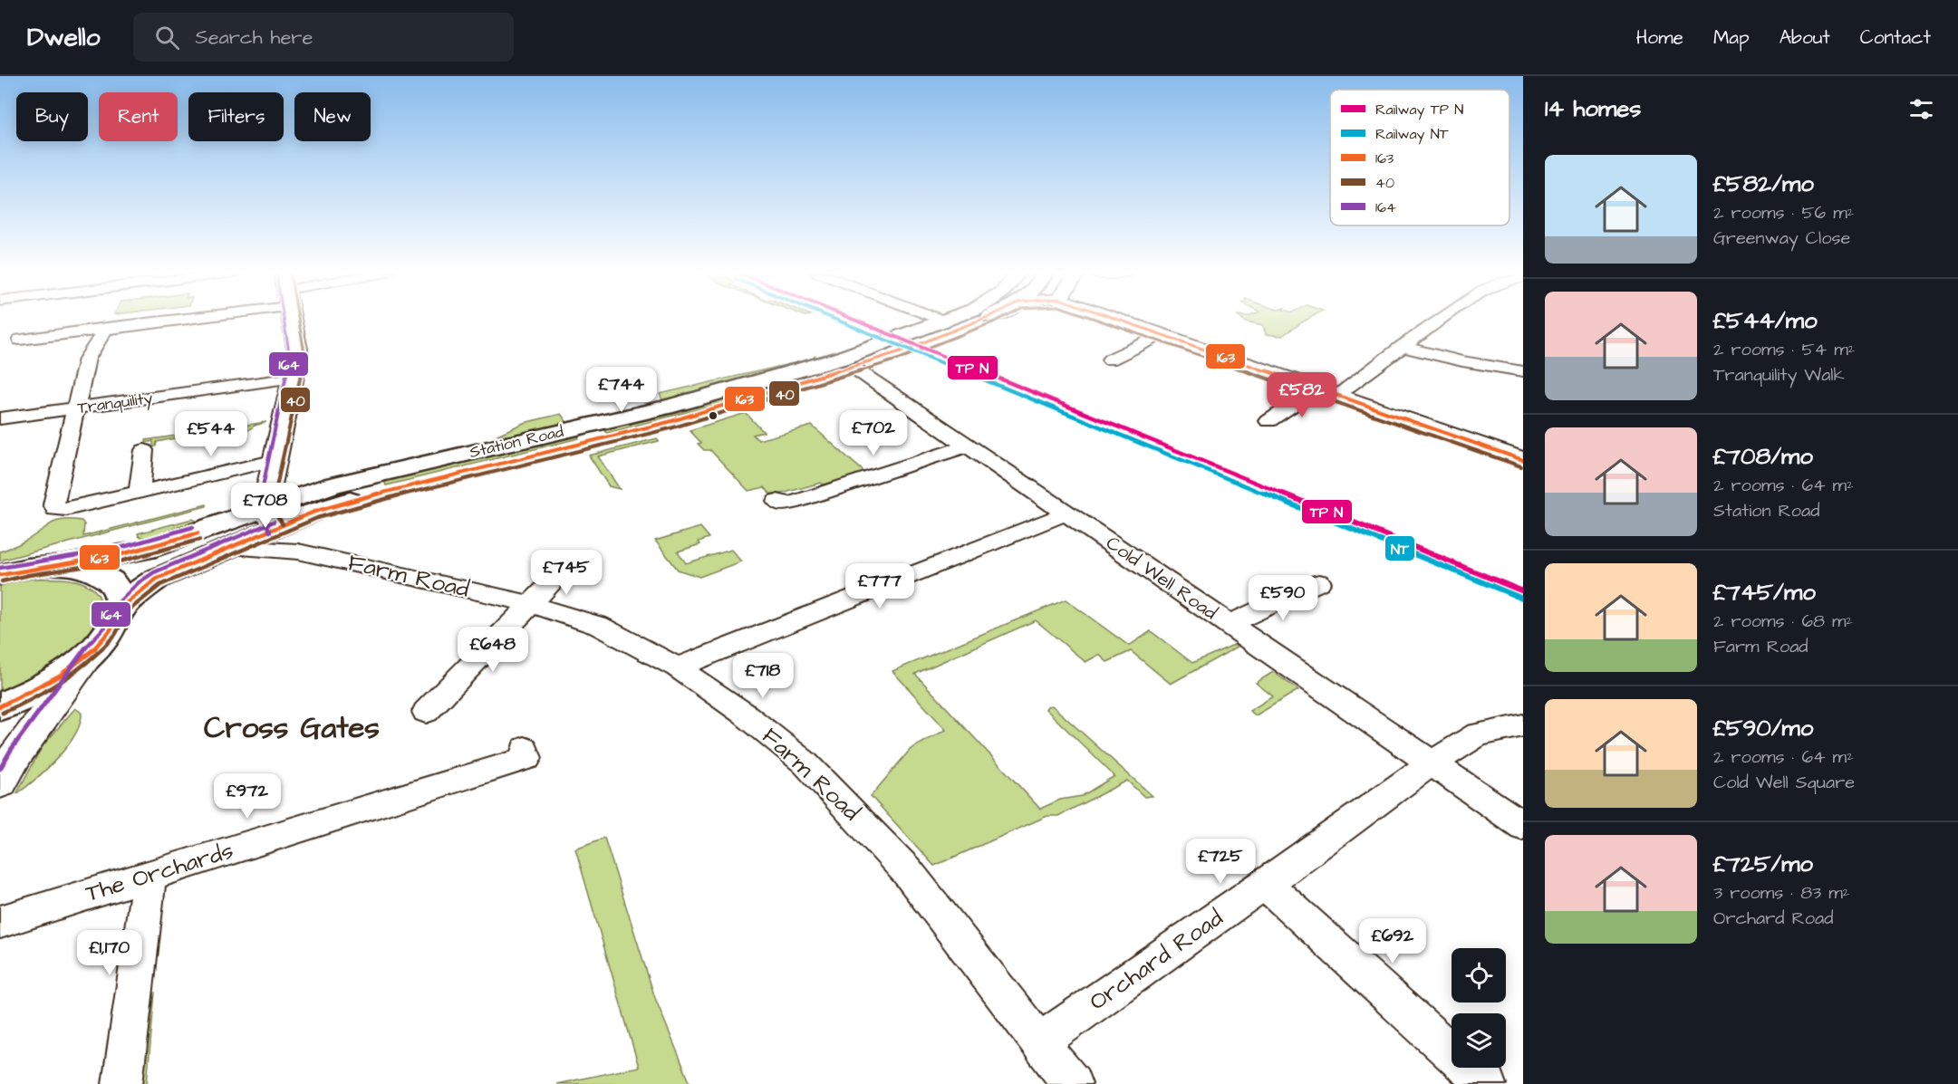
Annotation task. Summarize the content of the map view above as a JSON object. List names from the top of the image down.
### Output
{
  "streets": {
    "main road": ["Station Road"],
    "street": [
      "Tranquility",
      "Farm Road",
      "Cold Well Road",
      "The Orchards",
      "Orchard Road"
    ]
  },
  "crossings": [
    ["Station Road", "Farm Road"],
    ["Station Road", "Cold Well Road"],
    ["Farm Road", "Orchard Road"],
    ["Cold Well Road", "Orchard Road"]
  ],
  "districts": ["Cross Gates"],
  "lines": [
    "rail line NT",
    "transit line 163",
    "transit line 40",
    "transit line 164"
  ],
  "legend": [
    "Railway TP N",
    "Railway NT",
    "163",
    "40",
    "164"
  ],
  "page": {
    "header": "Dwello",
    "search": "Search here",
    "nav": [
      "Home",
      "Map",
      "About",
      "Contact"
    ],
    "heading": "14 homes",
    "chip": [
      "Buy",
      "Rent",
      "Filters",
      "New"
    ],
    "list": [
      {
        "name": "£582/mo",
        "note": "2 rooms · 56 m² · Greenway Close"
      },
      {
        "name": "£544/mo",
        "note": "2 rooms · 54 m² · Tranquility Walk"
      },
      {
        "name": "£708/mo",
        "note": "2 rooms · 64 m² · Station Road"
      },
      {
        "name": "£745/mo",
        "note": "2 rooms · 68 m² · Farm Road"
      },
      {
        "name": "£590/mo",
        "note": "2 rooms · 64 m² · Cold Well Square"
      },
      {
        "name": "£725/mo",
        "note": "3 rooms · 83 m² · Orchard Road"
      }
    ],
    "price": [
      "£744",
      "£582",
      "£702",
      "£544",
      "£708",
      "£745",
      "£777",
      "£590",
      "£648",
      "£718",
      "£972",
      "£725",
      "£692",
      "£1,170"
    ]
  }
}
